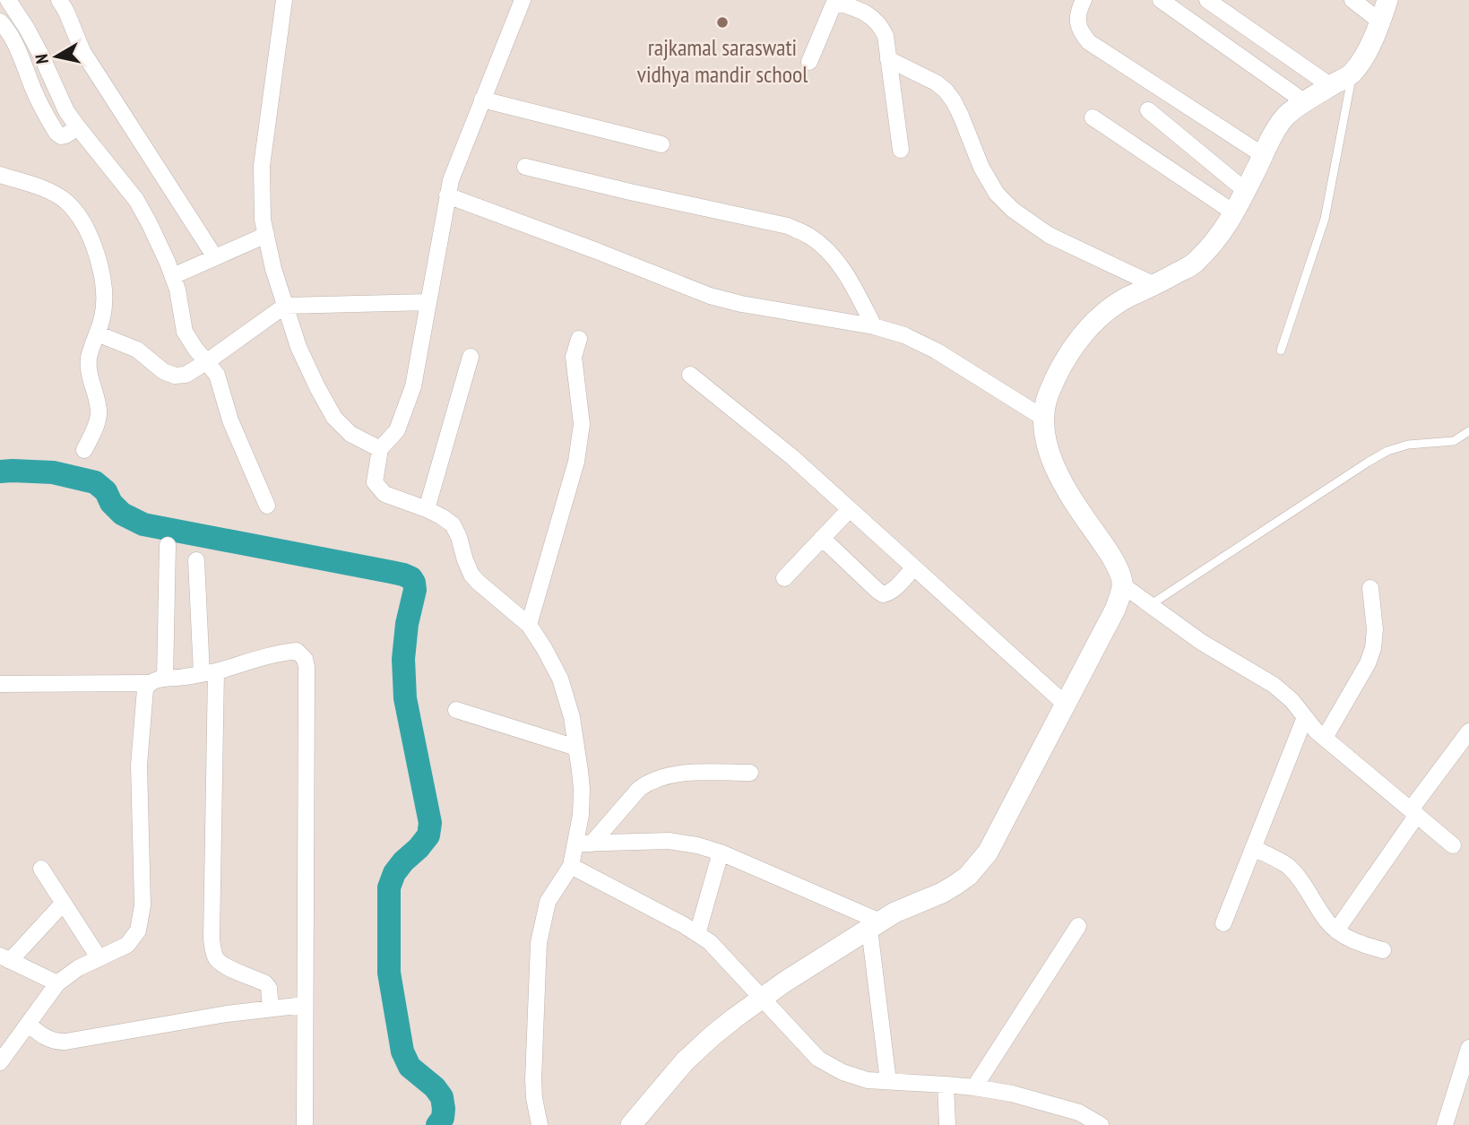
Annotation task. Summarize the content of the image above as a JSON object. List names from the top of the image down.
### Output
{
  "places": ["rajkamal saraswati vidhya mandir school"],
  "north": "left"
}
